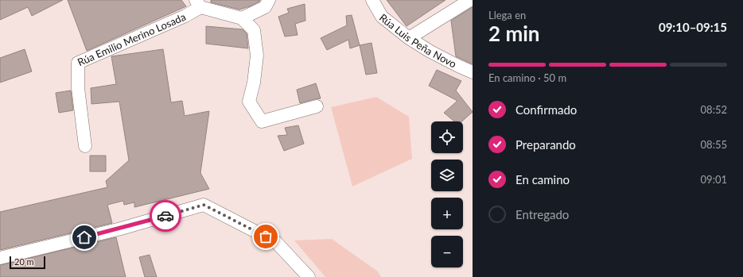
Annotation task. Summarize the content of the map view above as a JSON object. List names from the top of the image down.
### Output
{
  "streets": {
    "street": ["Rúa Luis Peña Novo", "Rúa Emilio Merino Losada"]
  },
  "scale_bar": "20 m",
  "page": {
    "heading": ["2 min", "Llega en", "09:10–09:15"],
    "bar": "En camino · 50 m",
    "list": [
      ["Confirmado", "08:52"],
      ["Preparando", "08:55"],
      ["En camino", "09:01"],
      "Entregado"
    ],
    "map_buttons": ["+", "−"],
    "scale": "20 m"
  }
}
